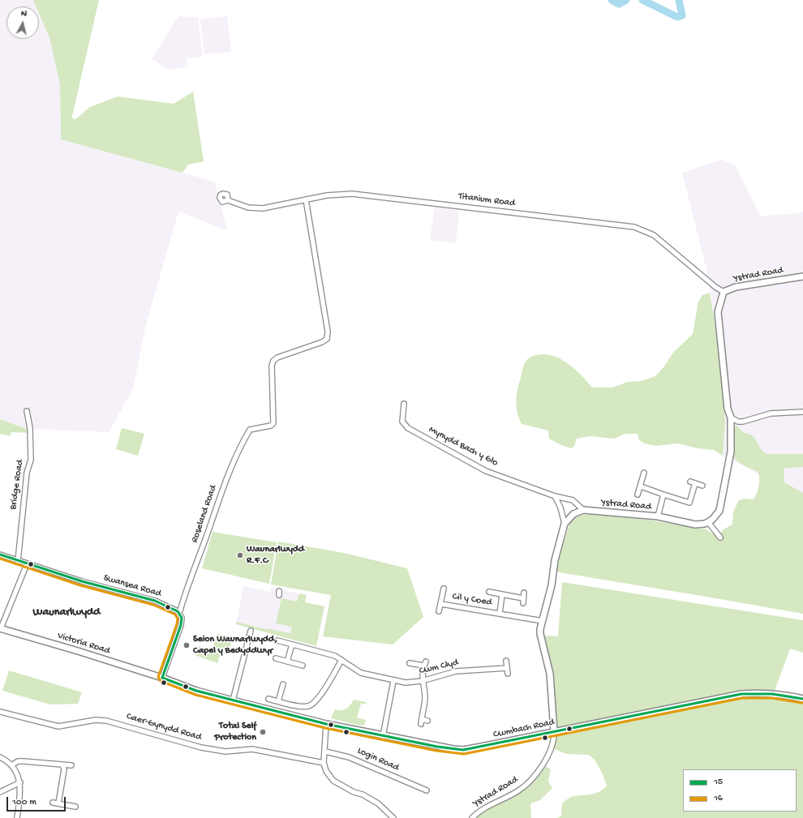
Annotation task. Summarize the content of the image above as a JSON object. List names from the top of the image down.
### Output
{
  "streets": {
    "main road": ["Ystrad Road", "Victoria Road", "Cwmbach Road"],
    "street": [
      "Titanium Road",
      "Mynydd Bach y Glo",
      "Bridge Road",
      "Roseland Road",
      "Swansea Road",
      "Cil y Coed",
      "Cwm Clyd",
      "Caer-Gynydd Road",
      "Login Road"
    ]
  },
  "crossings": [
    ["Titanium Road", "Ystrad Road"],
    ["Titanium Road", "Roseland Road"],
    ["Ystrad Road", "Mynydd Bach y Glo"],
    ["Ystrad Road", "Cil y Coed"],
    ["Ystrad Road", "Cwmbach Road"],
    ["Bridge Road", "Swansea Road"],
    ["Roseland Road", "Swansea Road"]
  ],
  "districts": ["Waunarlwydd"],
  "places": ["Waunarlwydd R.F.C", "Seion Waunarlwydd, Capel y Bedyddwyr", "Total Self Protection"],
  "lines": ["transit line 15", "transit line 16"],
  "legend": ["15", "16"],
  "scale_bar": "100 m",
  "north": "top"
}
